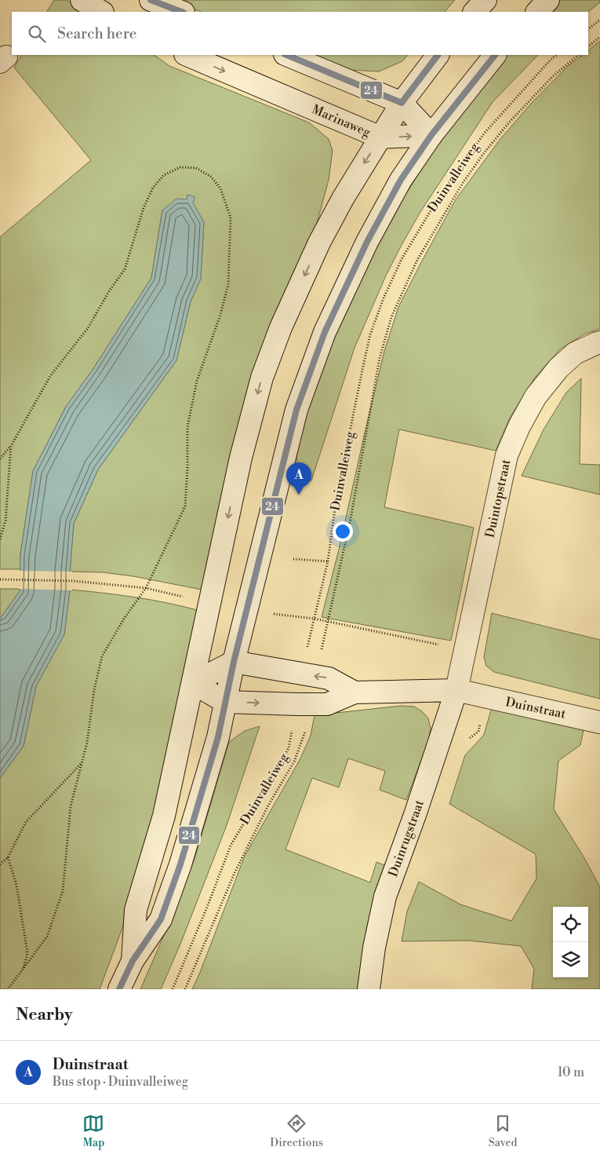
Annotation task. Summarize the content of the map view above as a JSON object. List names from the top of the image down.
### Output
{
  "streets": {
    "street": [
      "Marinaweg",
      "Duintopstraat",
      "Duinstraat",
      "Duinrugstraat"
    ],
    "path": ["Duinvalleiweg"]
  },
  "crossings": [
    ["Duinvalleiweg", "Duinstraat"],
    ["Duintopstraat", "Duinstraat"],
    ["Duintopstraat", "Duinrugstraat"],
    ["Duinstraat", "Duinrugstraat"]
  ],
  "lines": ["transit line 24"],
  "page": {
    "search": "Search here",
    "pins": "A",
    "heading": "Nearby",
    "list": [
      {
        "mark": "A",
        "name": "Duinstraat",
        "note": "Bus stop · Duinvalleiweg",
        "value": "10 m"
      }
    ],
    "nav": ["Map", "Directions", "Saved"]
  }
}
